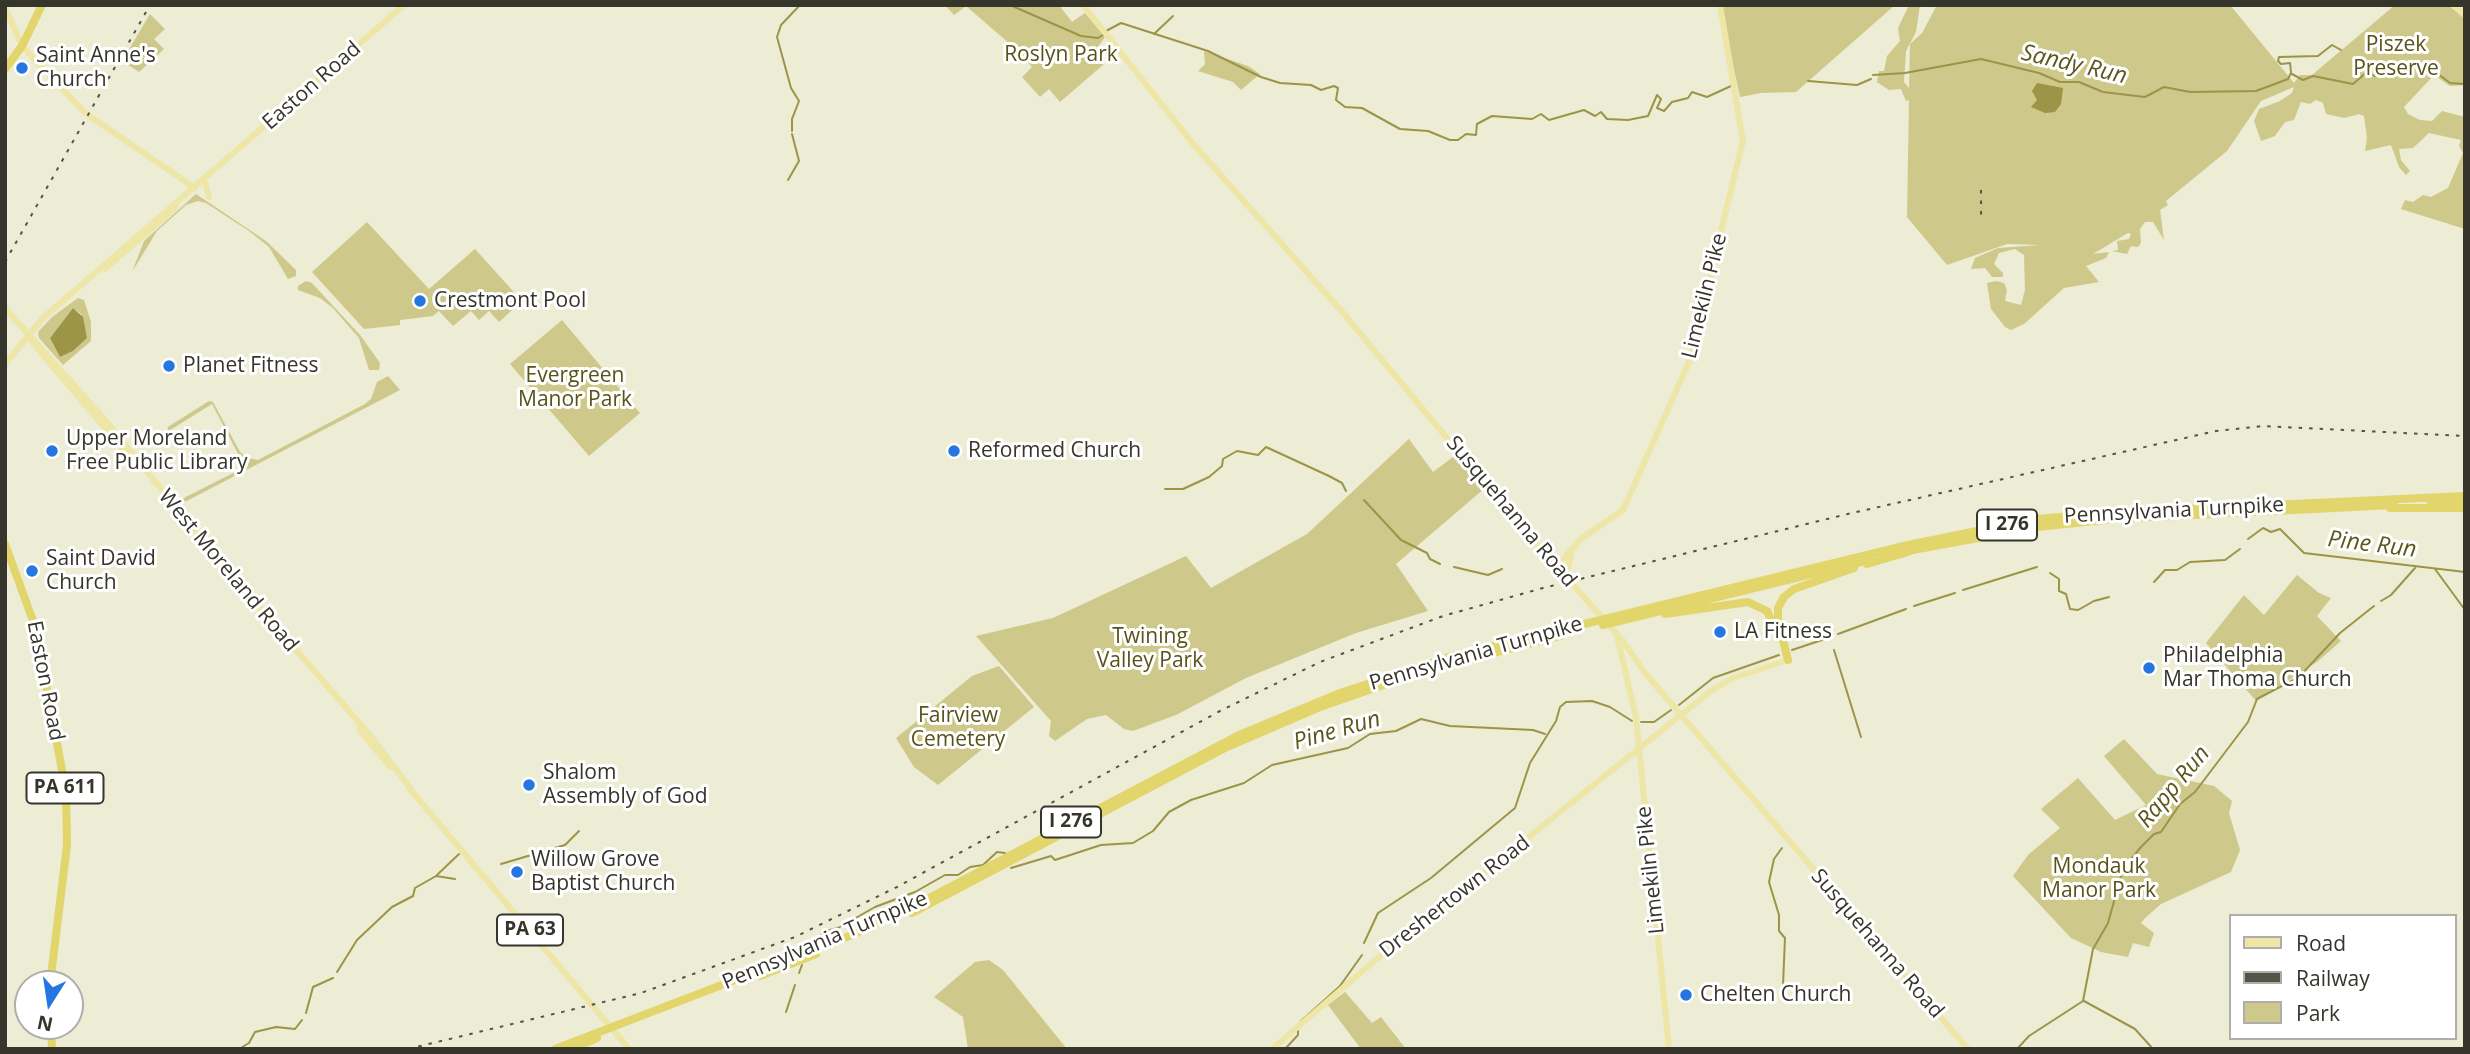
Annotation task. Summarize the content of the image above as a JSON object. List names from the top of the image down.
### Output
{
  "streets": {
    "highway": [
      "Easton Road",
      "Pennsylvania Turnpike",
      "I 276",
      "PA 611"
    ],
    "main road": [
      "Limekiln Pike",
      "Susquehanna Road",
      "West Moreland Road",
      "Dreshertown Road",
      "PA 63"
    ]
  },
  "crossings": [
    ["Easton Road", "West Moreland Road"],
    ["Limekiln Pike", "Susquehanna Road"],
    ["Limekiln Pike", "Dreshertown Road"],
    ["Susquehanna Road", "Dreshertown Road"]
  ],
  "water": ["Sandy Run", "Pine Run", "Rapp Run"],
  "parks": [
    "Piszek Preserve",
    "Roslyn Park",
    "Evergreen Manor Park",
    "Twining Valley Park",
    "Fairview Cemetery",
    "Mondauk Manor Park"
  ],
  "places": [
    "Saint Anne's Church",
    "Crestmont Pool",
    "Planet Fitness",
    "Upper Moreland Free Public Library",
    "Reformed Church",
    "Saint David Church",
    "LA Fitness",
    "Philadelphia Mar Thoma Church",
    "Shalom Assembly of God",
    "Willow Grove Baptist Church",
    "Chelten Church"
  ],
  "legend": ["Road", "Railway", "Park"],
  "north": "bottom"
}
